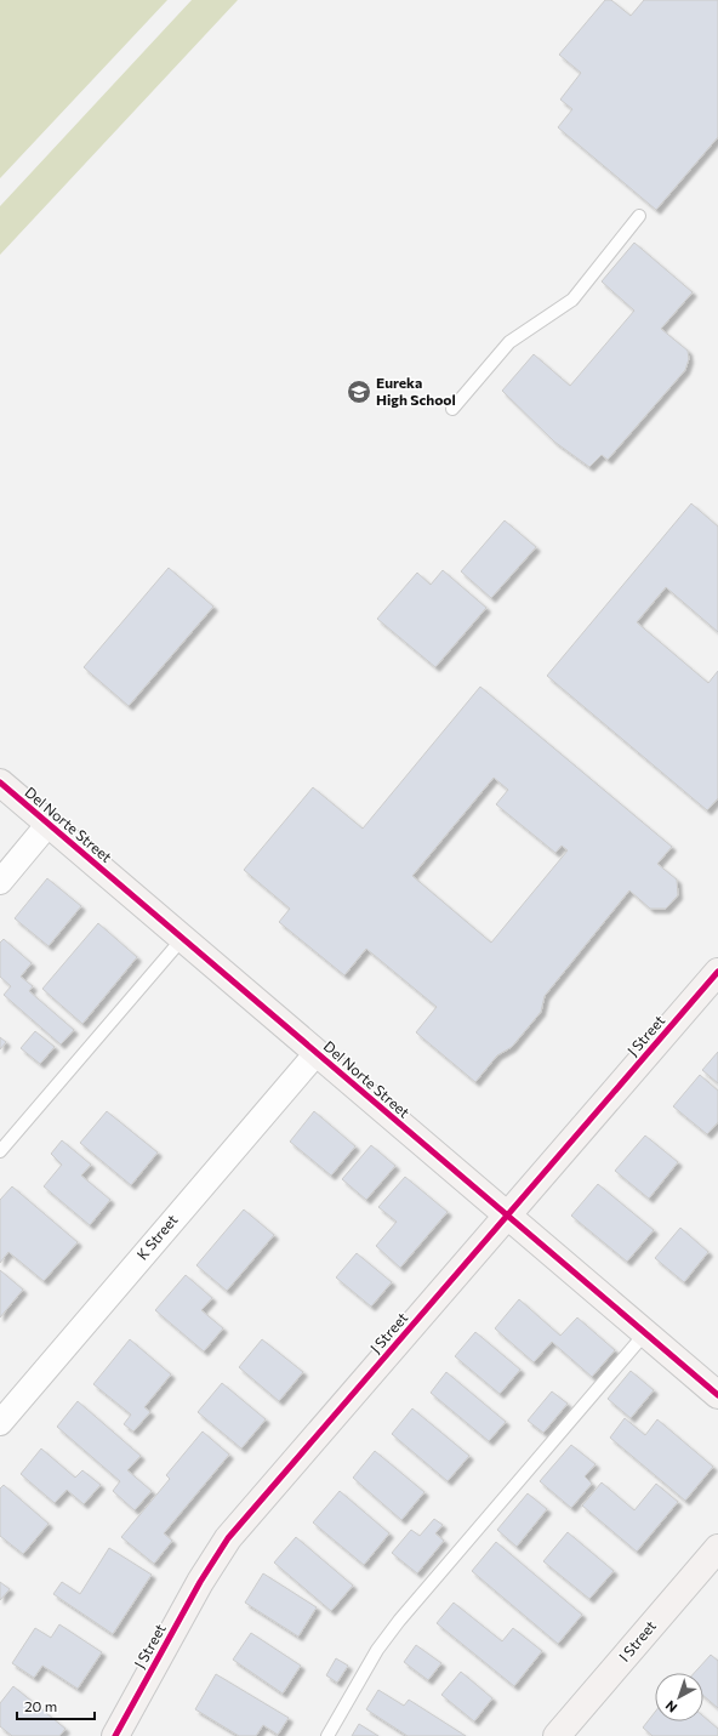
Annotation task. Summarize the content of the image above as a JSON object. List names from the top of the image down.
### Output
{
  "streets": {
    "street": [
      "Del Norte Street",
      "J Street",
      "K Street",
      "I Street"
    ]
  },
  "crossings": [
    ["Del Norte Street", "J Street"],
    ["Del Norte Street", "K Street"]
  ],
  "places": {
    "school or university": ["Eureka High School"]
  },
  "scale_bar": "20 m",
  "north": "bottom left"
}
